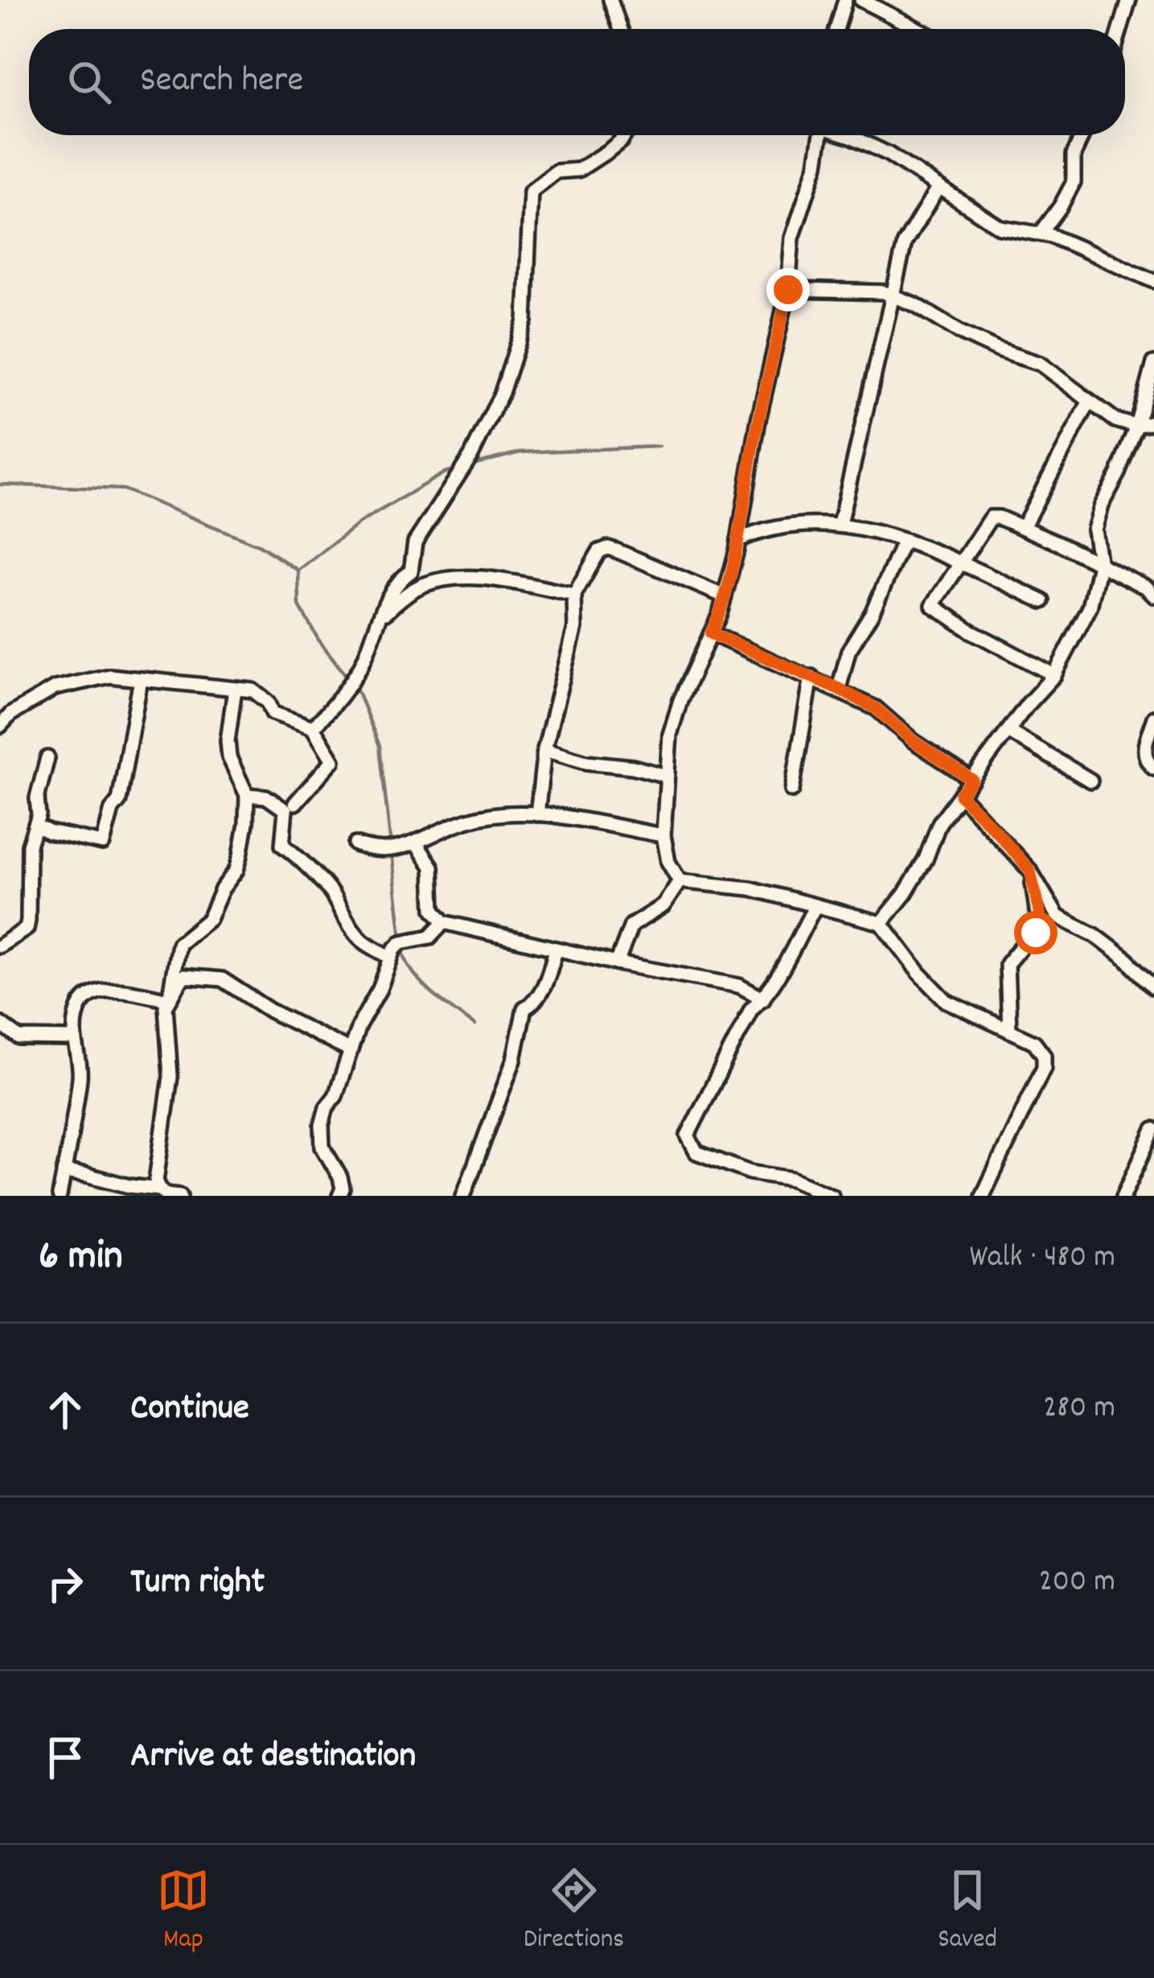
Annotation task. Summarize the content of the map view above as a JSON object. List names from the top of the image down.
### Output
{
  "page": {
    "search": "Search here",
    "heading": ["6 min", "Walk · 480 m"],
    "list": [
      ["Continue", "280 m"],
      ["Turn right", "200 m"],
      "Arrive at destination"
    ],
    "nav": ["Map", "Directions", "Saved"]
  }
}
